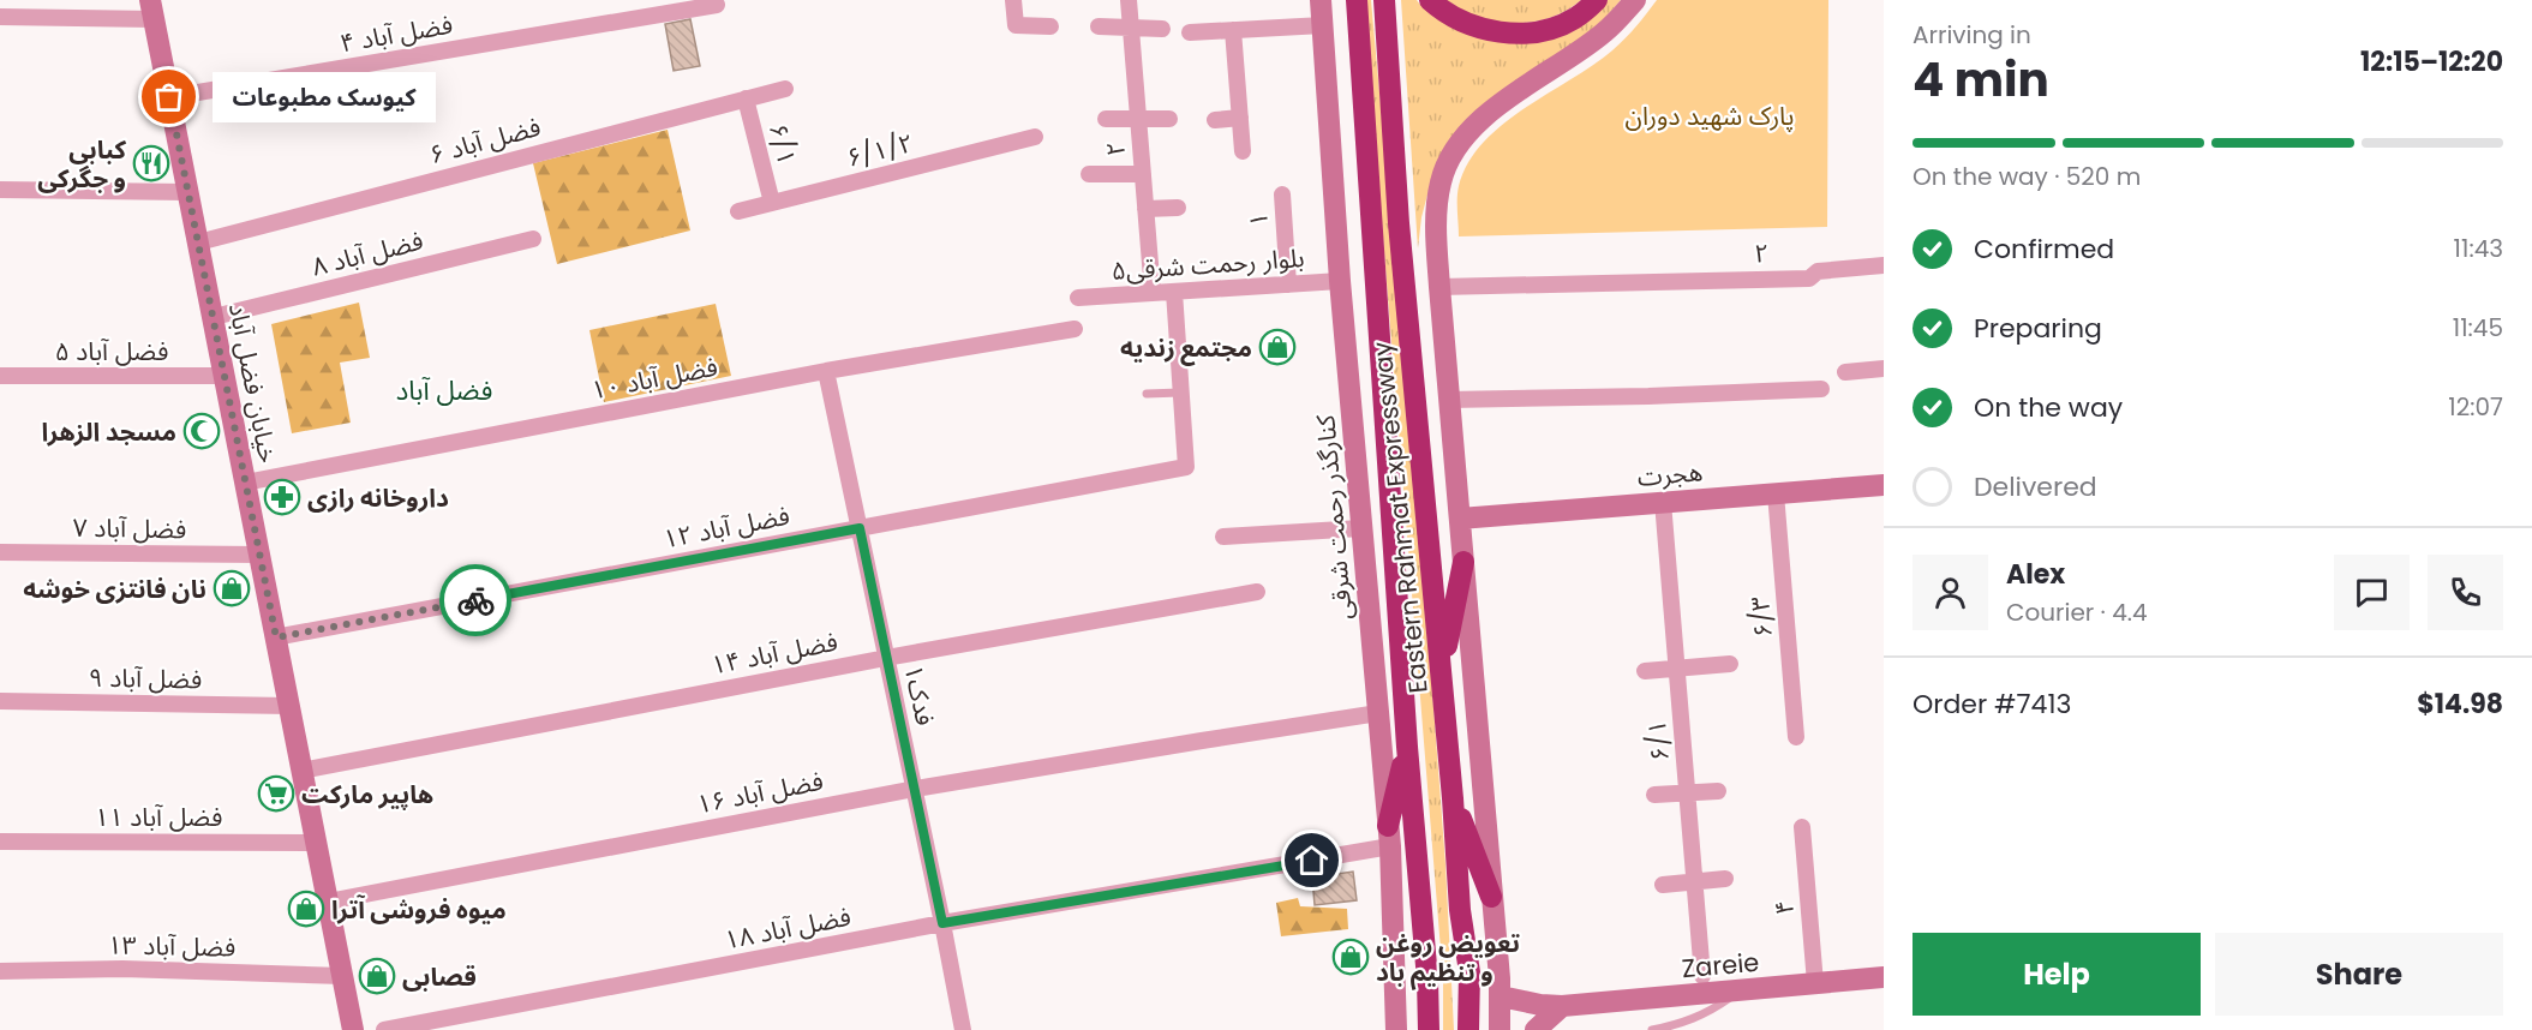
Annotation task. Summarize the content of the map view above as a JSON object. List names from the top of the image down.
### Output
{
  "streets": {
    "highway": ["Eastern Rahmat Expressway"],
    "main road": [
      "خیابان فضل آباد",
      "هجرت",
      "کنارگذر رحمت شرقی",
      "Zareie"
    ],
    "street": [
      "فضل آباد ۴",
      "فضل آباد ۶",
      "۶/۱",
      "۲",
      "۶/۱/۲",
      "۱",
      "فضل آباد ۸",
      "۵بلوار رحمت شرقی",
      "فضل آباد ۵",
      "فضل آباد ۱۰",
      "فضل آباد ۱۲",
      "فضل آباد ۷",
      "۶/۳",
      "فضل آباد ۱۴",
      "فضل آباد ۹",
      "فدک۱",
      "فضل آباد ۱۶",
      "فضل آباد ۱۱",
      "۴",
      "فضل آباد ۱۸",
      "فضل آباد ۱۳"
    ]
  },
  "crossings": [
    ["فضل آباد ۴", "خیابان فضل آباد"],
    ["فضل آباد ۶", "۶/۱"],
    ["فضل آباد ۶", "خیابان فضل آباد"],
    ["۶/۱", "۶/۱/۲"],
    ["۶/۱", "هجرت"],
    ["۲", "۵بلوار رحمت شرقی"],
    ["۱", "۵بلوار رحمت شرقی"],
    ["فضل آباد ۸", "خیابان فضل آباد"],
    ["۵بلوار رحمت شرقی", "کنارگذر رحمت شرقی"],
    ["فضل آباد ۵", "خیابان فضل آباد"],
    ["فضل آباد ۱۰", "خیابان فضل آباد"],
    ["فضل آباد ۱۰", "فدک۱"],
    ["خیابان فضل آباد", "فضل آباد ۱۲"],
    ["خیابان فضل آباد", "فضل آباد ۷"],
    ["خیابان فضل آباد", "فضل آباد ۱۴"],
    ["خیابان فضل آباد", "فضل آباد ۹"],
    ["خیابان فضل آباد", "فضل آباد ۱۶"],
    ["خیابان فضل آباد", "فضل آباد ۱۱"],
    ["خیابان فضل آباد", "فضل آباد ۱۳"],
    ["هجرت", "۶/۳"],
    ["کنارگذر رحمت شرقی", "فضل آباد ۱۶"],
    ["کنارگذر رحمت شرقی", "فضل آباد ۱۸"],
    ["فضل آباد ۱۲", "فدک۱"],
    ["فضل آباد ۱۴", "فدک۱"],
    ["فدک۱", "فضل آباد ۱۶"],
    ["فدک۱", "فضل آباد ۱۸"],
    ["۴", "Zareie"]
  ],
  "districts": ["فضل آباد"],
  "parks": ["پارک شهید دوران"],
  "places": {
    "other": ["کیوسک مطبوعات"],
    "restaurant": ["کبابی و جگرکی"],
    "shop": [
      "مجتمع زندیه",
      "نان فانتزی خوشه",
      "میوه فروشی آترا",
      "تعویض روغن و تنظیم باد",
      "قصابی"
    ],
    "mosque": ["مسجد الزهرا"],
    "pharmacy": ["داروخانه رازی"],
    "supermarket": ["هاپیر مارکت"]
  },
  "page": {
    "heading": ["4 min", "Arriving in", "12:15–12:20"],
    "panel": [
      "Alex",
      "Courier · 4.4",
      "Order #7413",
      "$14.98"
    ],
    "bubble": "کیوسک مطبوعات",
    "bar": "On the way · 520 m",
    "list": [
      ["Confirmed", "11:43"],
      ["Preparing", "11:45"],
      ["On the way", "12:07"],
      "Delivered"
    ],
    "buttons": ["Help", "Share"]
  }
}
